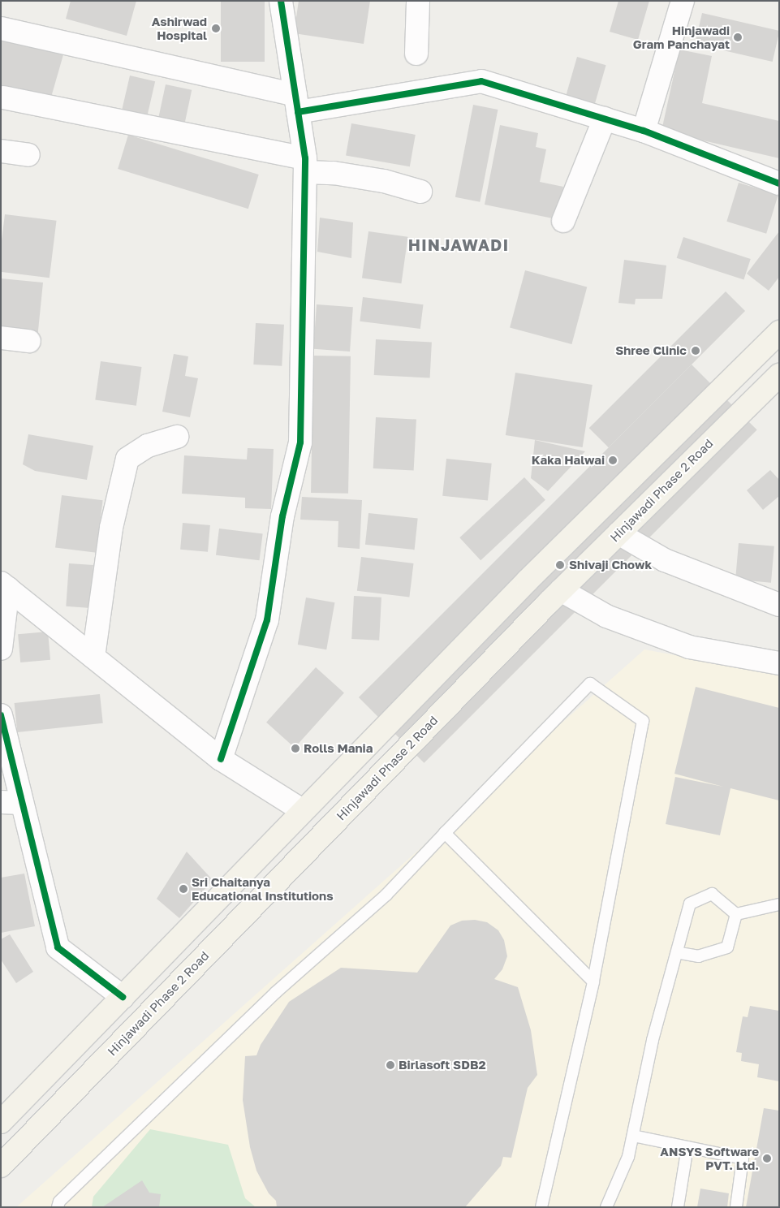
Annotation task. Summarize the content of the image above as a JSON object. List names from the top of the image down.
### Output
{
  "streets": {
    "main road": ["Hinjawadi Phase 2 Road"]
  },
  "districts": ["HINJAWADI"],
  "places": [
    "Ashirwad Hospital",
    "Hinjawadi Gram Panchayat",
    "Shree Clinic",
    "Kaka Halwai",
    "Shivaji Chowk",
    "Rolls Mania",
    "Sri Chaitanya Educational Institutions",
    "Birlasoft SDB2",
    "ANSYS Software PVT. Ltd."
  ]
}
